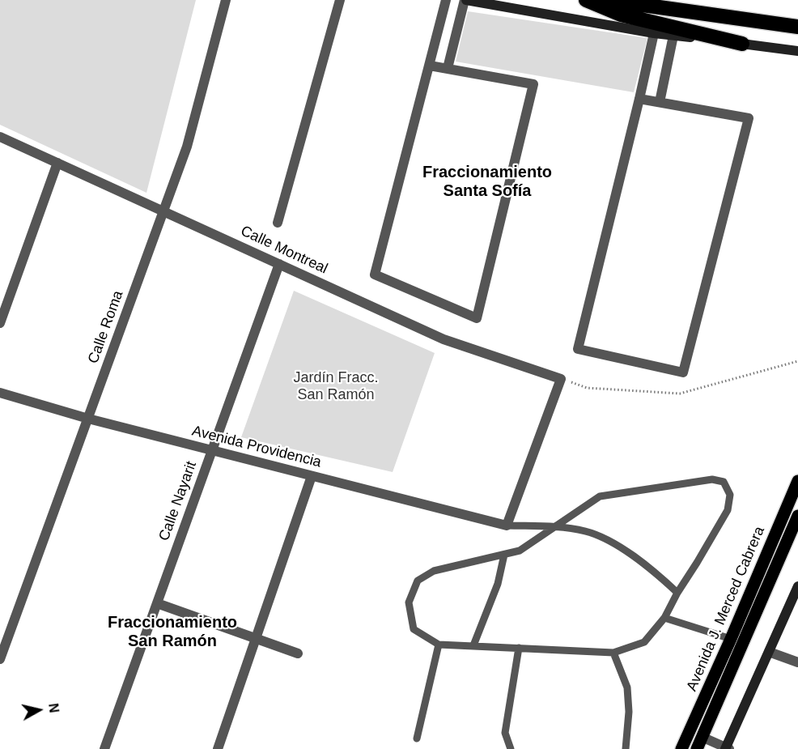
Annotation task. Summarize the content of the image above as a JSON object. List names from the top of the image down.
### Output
{
  "streets": {
    "main road": ["Avenida J. Merced Cabrera"],
    "street": [
      "Calle Montreal",
      "Calle Roma",
      "Avenida Providencia",
      "Calle Nayarit"
    ]
  },
  "crossings": [
    ["Calle Montreal", "Calle Roma"],
    ["Calle Montreal", "Avenida Providencia"],
    ["Calle Montreal", "Calle Nayarit"],
    ["Calle Roma", "Avenida Providencia"],
    ["Avenida Providencia", "Calle Nayarit"]
  ],
  "districts": ["Fraccionamiento Santa Sofía", "Fraccionamiento San Ramón"],
  "parks": ["Jardín Fracc. San Ramón"],
  "north": "right"
}
